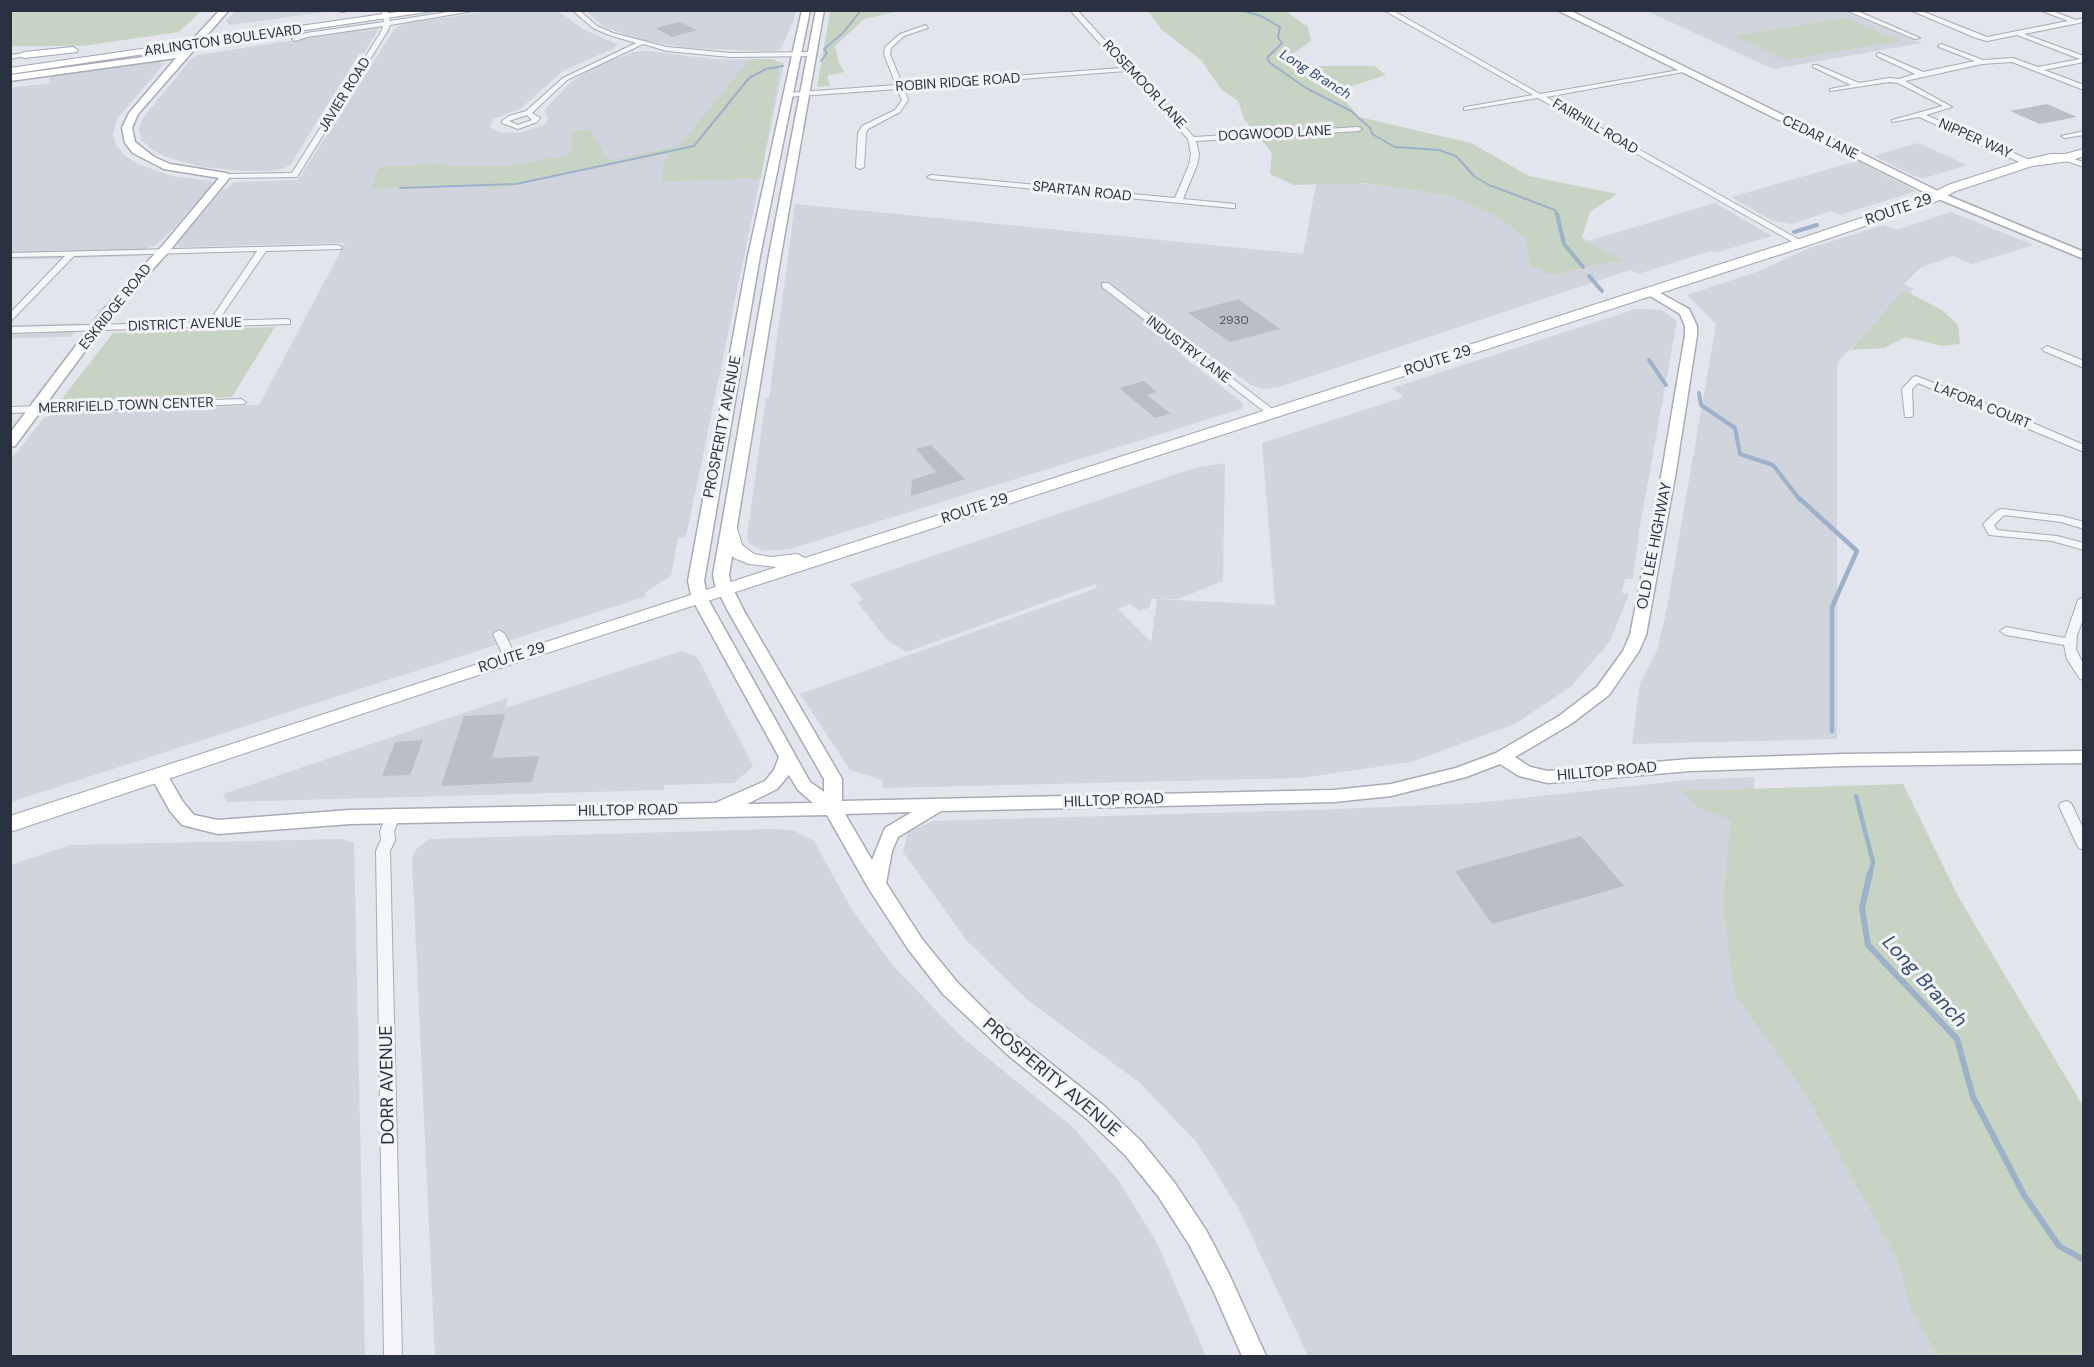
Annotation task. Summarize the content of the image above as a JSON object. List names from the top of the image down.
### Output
{
  "streets": {
    "main road": [
      "ARLINGTON BOULEVARD",
      "CEDAR LANE",
      "ROUTE 29",
      "ESKRIDGE ROAD",
      "PROSPERITY AVENUE",
      "OLD LEE HIGHWAY",
      "HILLTOP ROAD"
    ],
    "street": [
      "ROBIN RIDGE ROAD",
      "ROSEMOOR LANE",
      "JAVIER ROAD",
      "FAIRHILL ROAD",
      "DOGWOOD LANE",
      "NIPPER WAY",
      "SPARTAN ROAD",
      "DISTRICT AVENUE",
      "INDUSTRY LANE",
      "MERRIFIELD TOWN CENTER",
      "LAFORA COURT",
      "DORR AVENUE"
    ]
  },
  "crossings": [
    ["ARLINGTON BOULEVARD", "JAVIER ROAD"],
    ["ROBIN RIDGE ROAD", "ROSEMOOR LANE"],
    ["ROBIN RIDGE ROAD", "PROSPERITY AVENUE"],
    ["ROSEMOOR LANE", "DOGWOOD LANE"],
    ["ROSEMOOR LANE", "SPARTAN ROAD"],
    ["JAVIER ROAD", "ESKRIDGE ROAD"],
    ["FAIRHILL ROAD", "ROUTE 29"],
    ["CEDAR LANE", "ROUTE 29"],
    ["NIPPER WAY", "ROUTE 29"],
    ["ROUTE 29", "INDUSTRY LANE"],
    ["ROUTE 29", "PROSPERITY AVENUE"],
    ["ROUTE 29", "OLD LEE HIGHWAY"],
    ["ROUTE 29", "HILLTOP ROAD"],
    ["ESKRIDGE ROAD", "DISTRICT AVENUE"],
    ["ESKRIDGE ROAD", "MERRIFIELD TOWN CENTER"],
    ["PROSPERITY AVENUE", "HILLTOP ROAD"],
    ["OLD LEE HIGHWAY", "HILLTOP ROAD"],
    ["HILLTOP ROAD", "DORR AVENUE"]
  ],
  "water": ["Long Branch"],
  "house_numbers": ["2930"]
}
